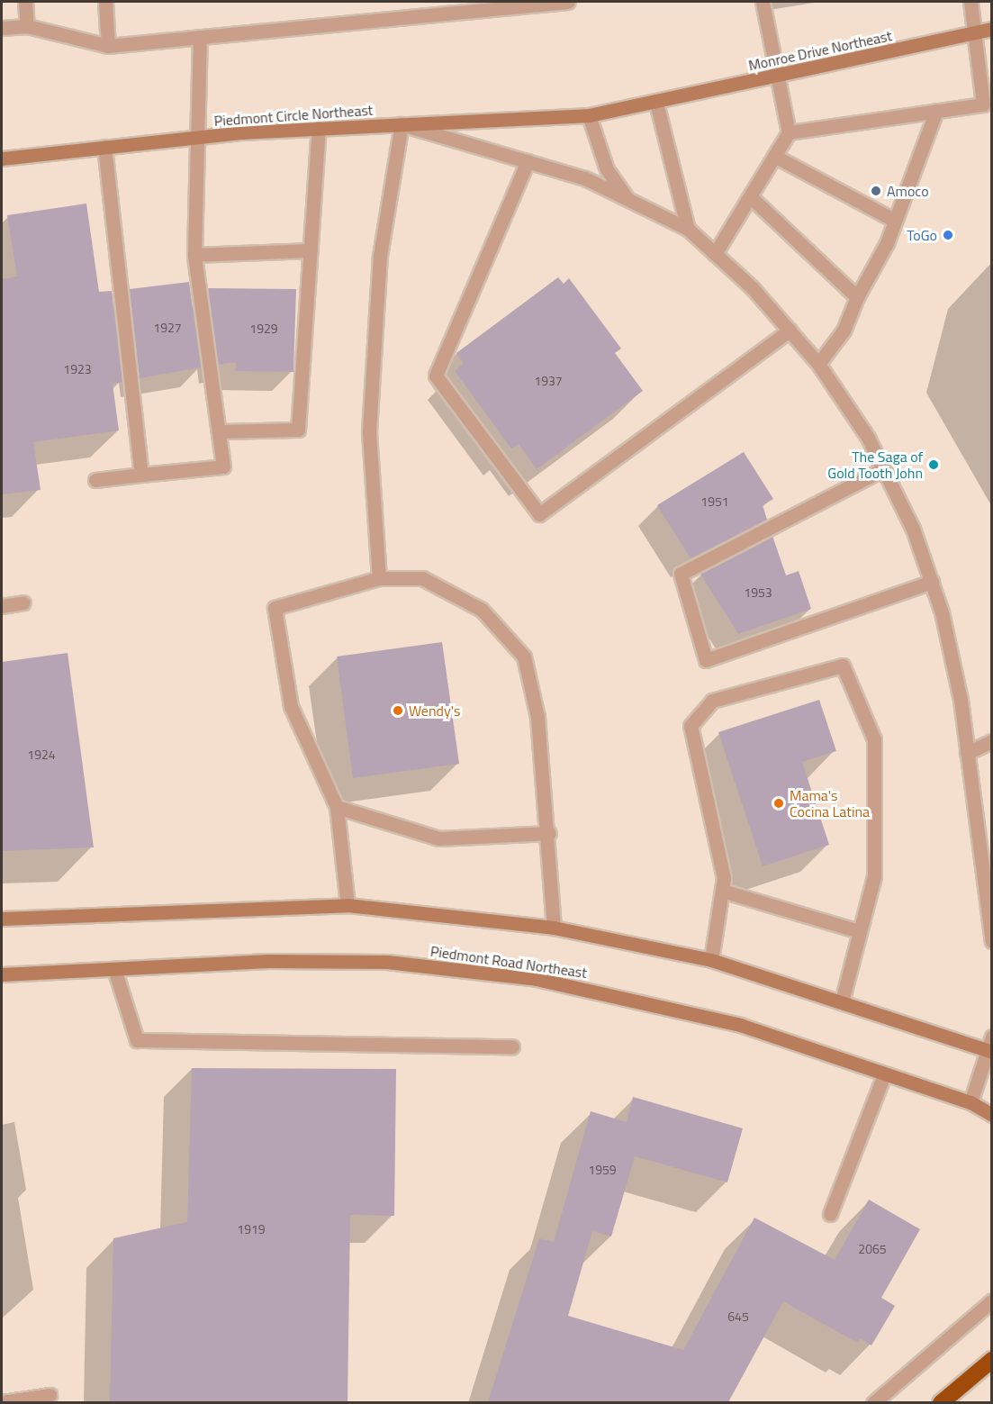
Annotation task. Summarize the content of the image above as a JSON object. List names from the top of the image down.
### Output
{
  "streets": {
    "main road": ["Monroe Drive Northeast", "Piedmont Circle Northeast", "Piedmont Road Northeast"]
  },
  "crossings": [
    ["Monroe Drive Northeast", "Piedmont Circle Northeast"]
  ],
  "places": [
    "Amoco",
    "ToGo",
    "The Saga of Gold Tooth John",
    "Wendy's",
    "Mama's Cocina Latina"
  ],
  "house_numbers": [
    "1927",
    "1929",
    "1923",
    "1937",
    "1951",
    "1953",
    "1924",
    "1959",
    "1919",
    "2065",
    "645"
  ]
}
